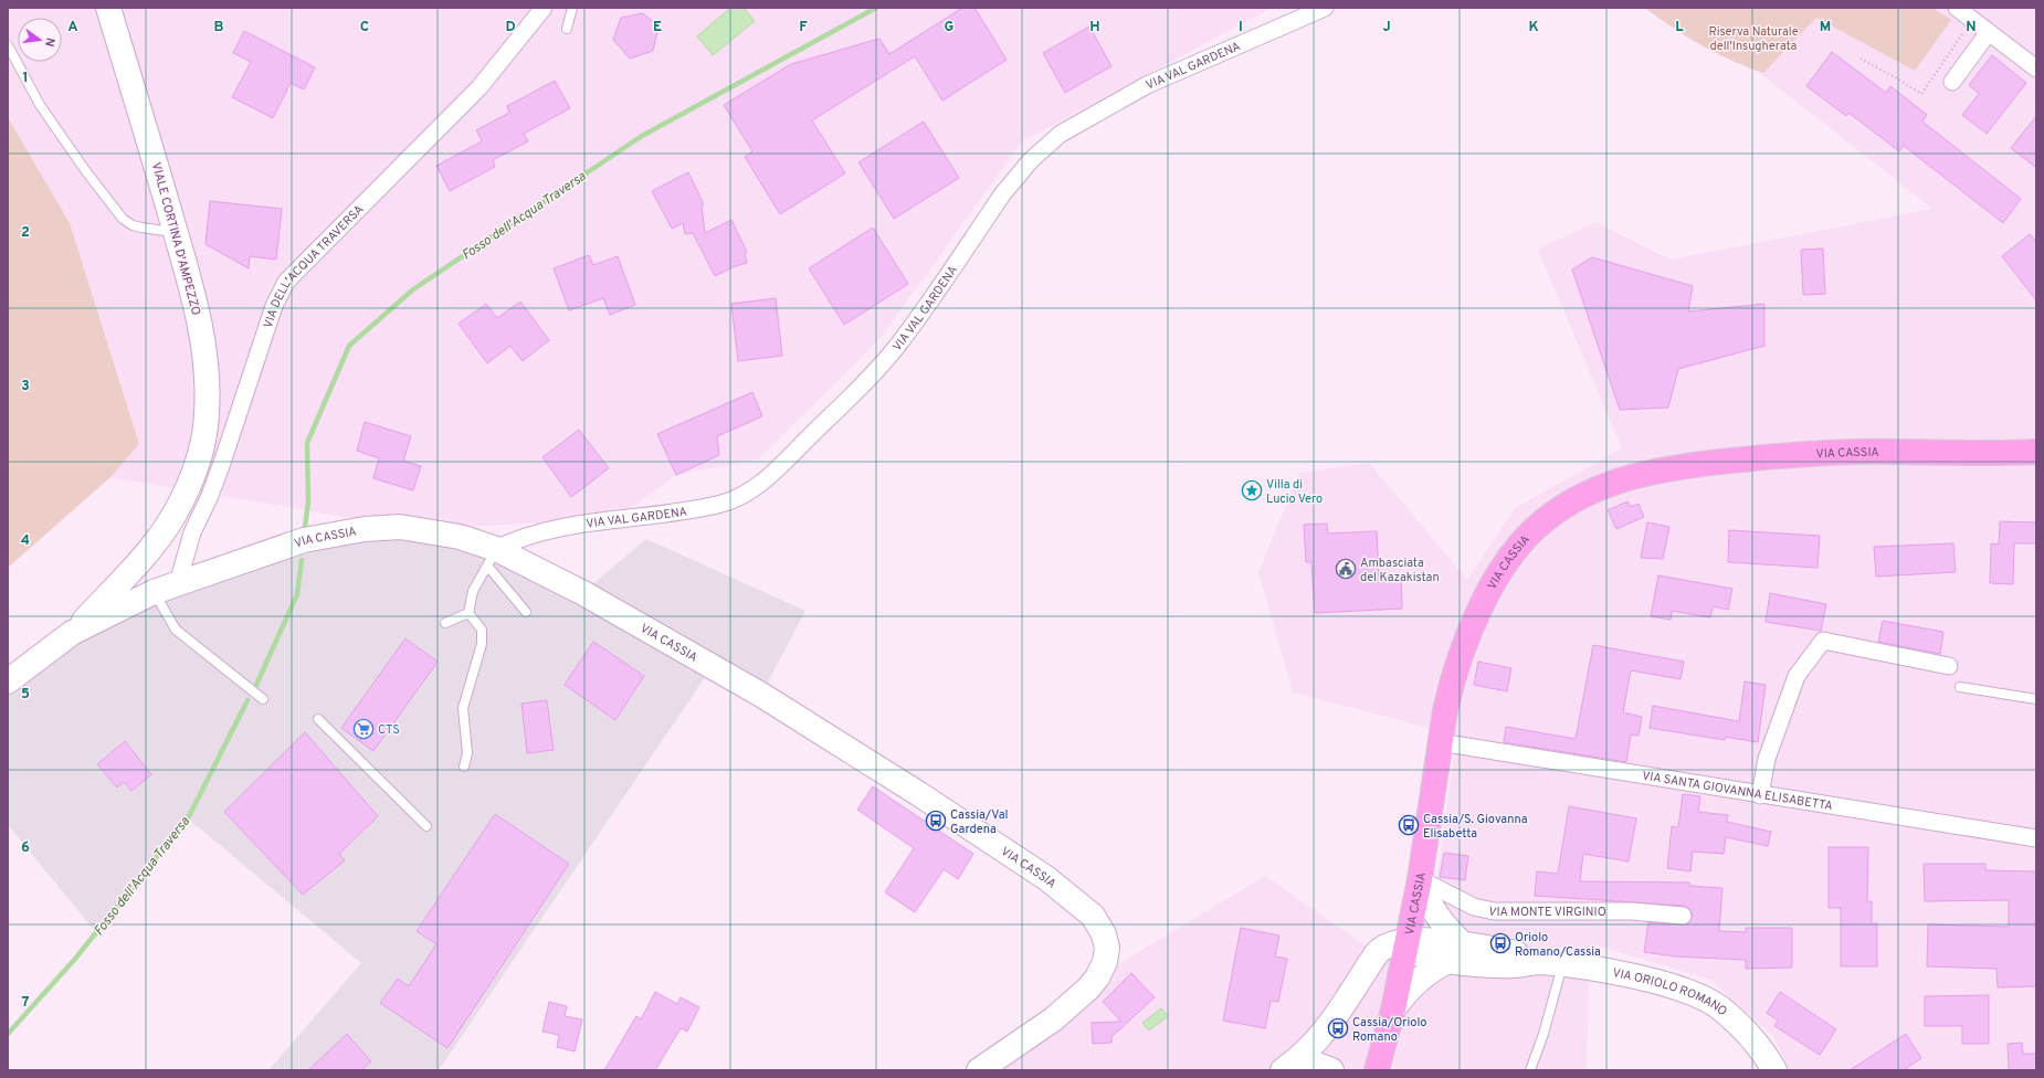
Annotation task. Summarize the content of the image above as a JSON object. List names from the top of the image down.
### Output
{
  "streets": {
    "main road": ["VIA CASSIA"],
    "street": [
      "VIA VAL GARDENA",
      "VIALE CORTINA D'AMPEZZO",
      "VIA DELL'ACQUA TRAVERSA",
      "VIA SANTA GIOVANNA ELISABETTA",
      "VIA MONTE VIRGINIO",
      "VIA ORIOLO ROMANO"
    ]
  },
  "crossings": [
    ["VIA VAL GARDENA", "VIA CASSIA"],
    ["VIALE CORTINA D'AMPEZZO", "VIA CASSIA"],
    ["VIA DELL'ACQUA TRAVERSA", "VIA CASSIA"],
    ["VIA CASSIA", "VIA SANTA GIOVANNA ELISABETTA"],
    ["VIA CASSIA", "VIA MONTE VIRGINIO"],
    ["VIA CASSIA", "VIA ORIOLO ROMANO"]
  ],
  "water": ["Fosso dell'Acqua Traversa"],
  "parks": ["Riserva Naturale dell'Insugherata"],
  "places": {
    "place": ["Villa di Lucio Vero"],
    "public building": ["Ambasciata del Kazakistan"],
    "supermarket": ["CTS"],
    "bus stop": [
      "Cassia/Val Gardena",
      "Cassia/S. Giovanna Elisabetta",
      "Oriolo Romano/Cassia",
      "Cassia/Oriolo Romano"
    ]
  },
  "north": "right",
  "grid": {
    "columns": [
      "A",
      "B",
      "C",
      "D",
      "E",
      "F",
      "G",
      "H",
      "I",
      "J",
      "K",
      "L",
      "M",
      "N"
    ],
    "rows": [
      "1",
      "2",
      "3",
      "4",
      "5",
      "6",
      "7"
    ]
  }
}
